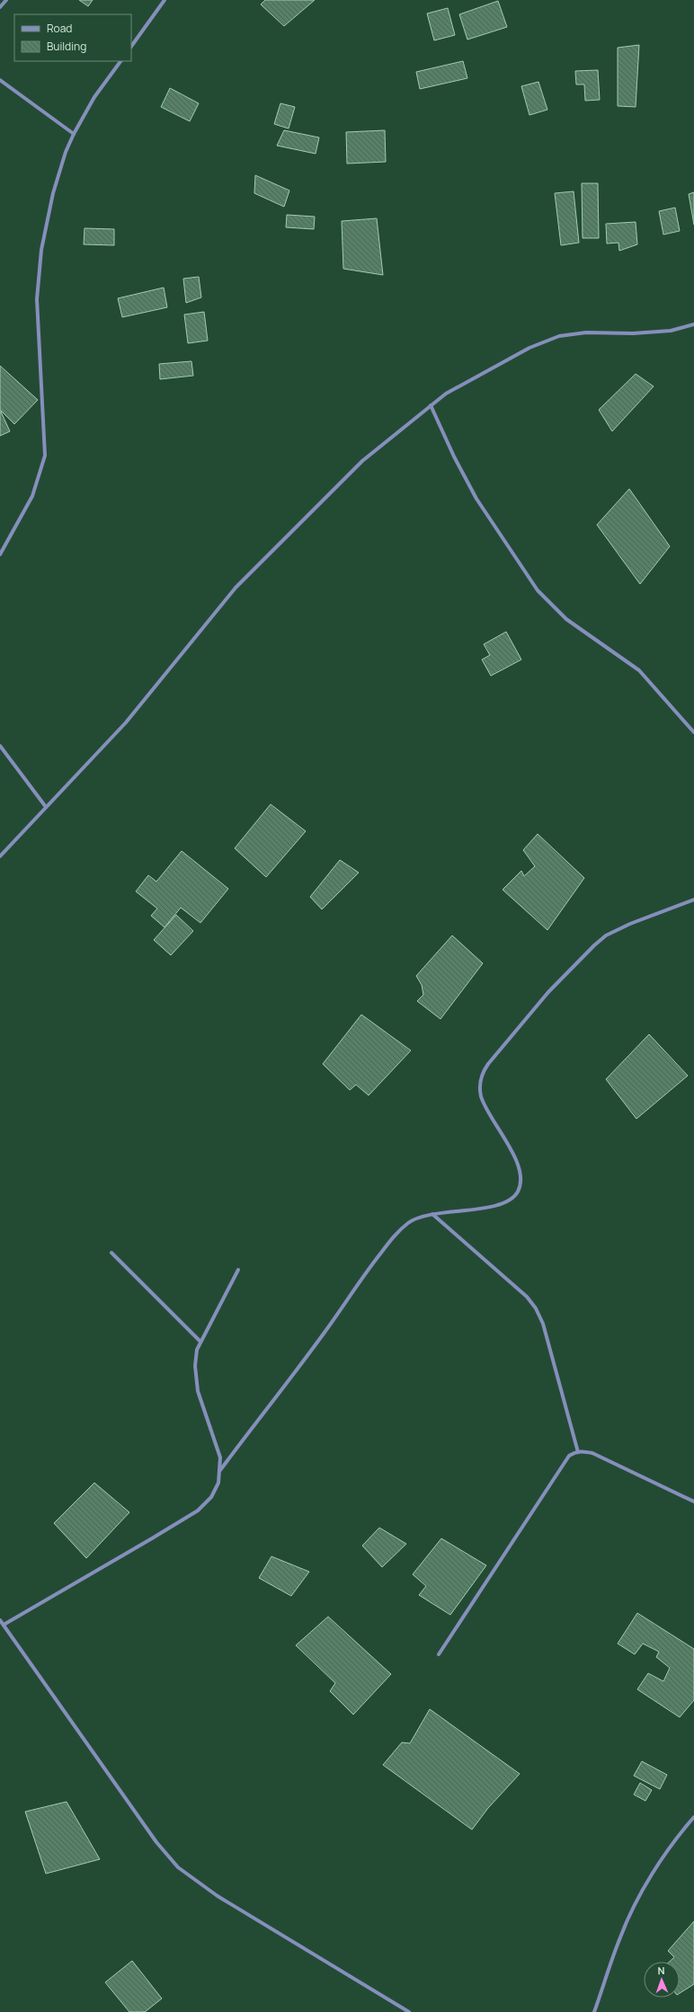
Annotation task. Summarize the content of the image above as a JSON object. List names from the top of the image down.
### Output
{
  "legend": ["Road", "Building"],
  "north": "top"
}
